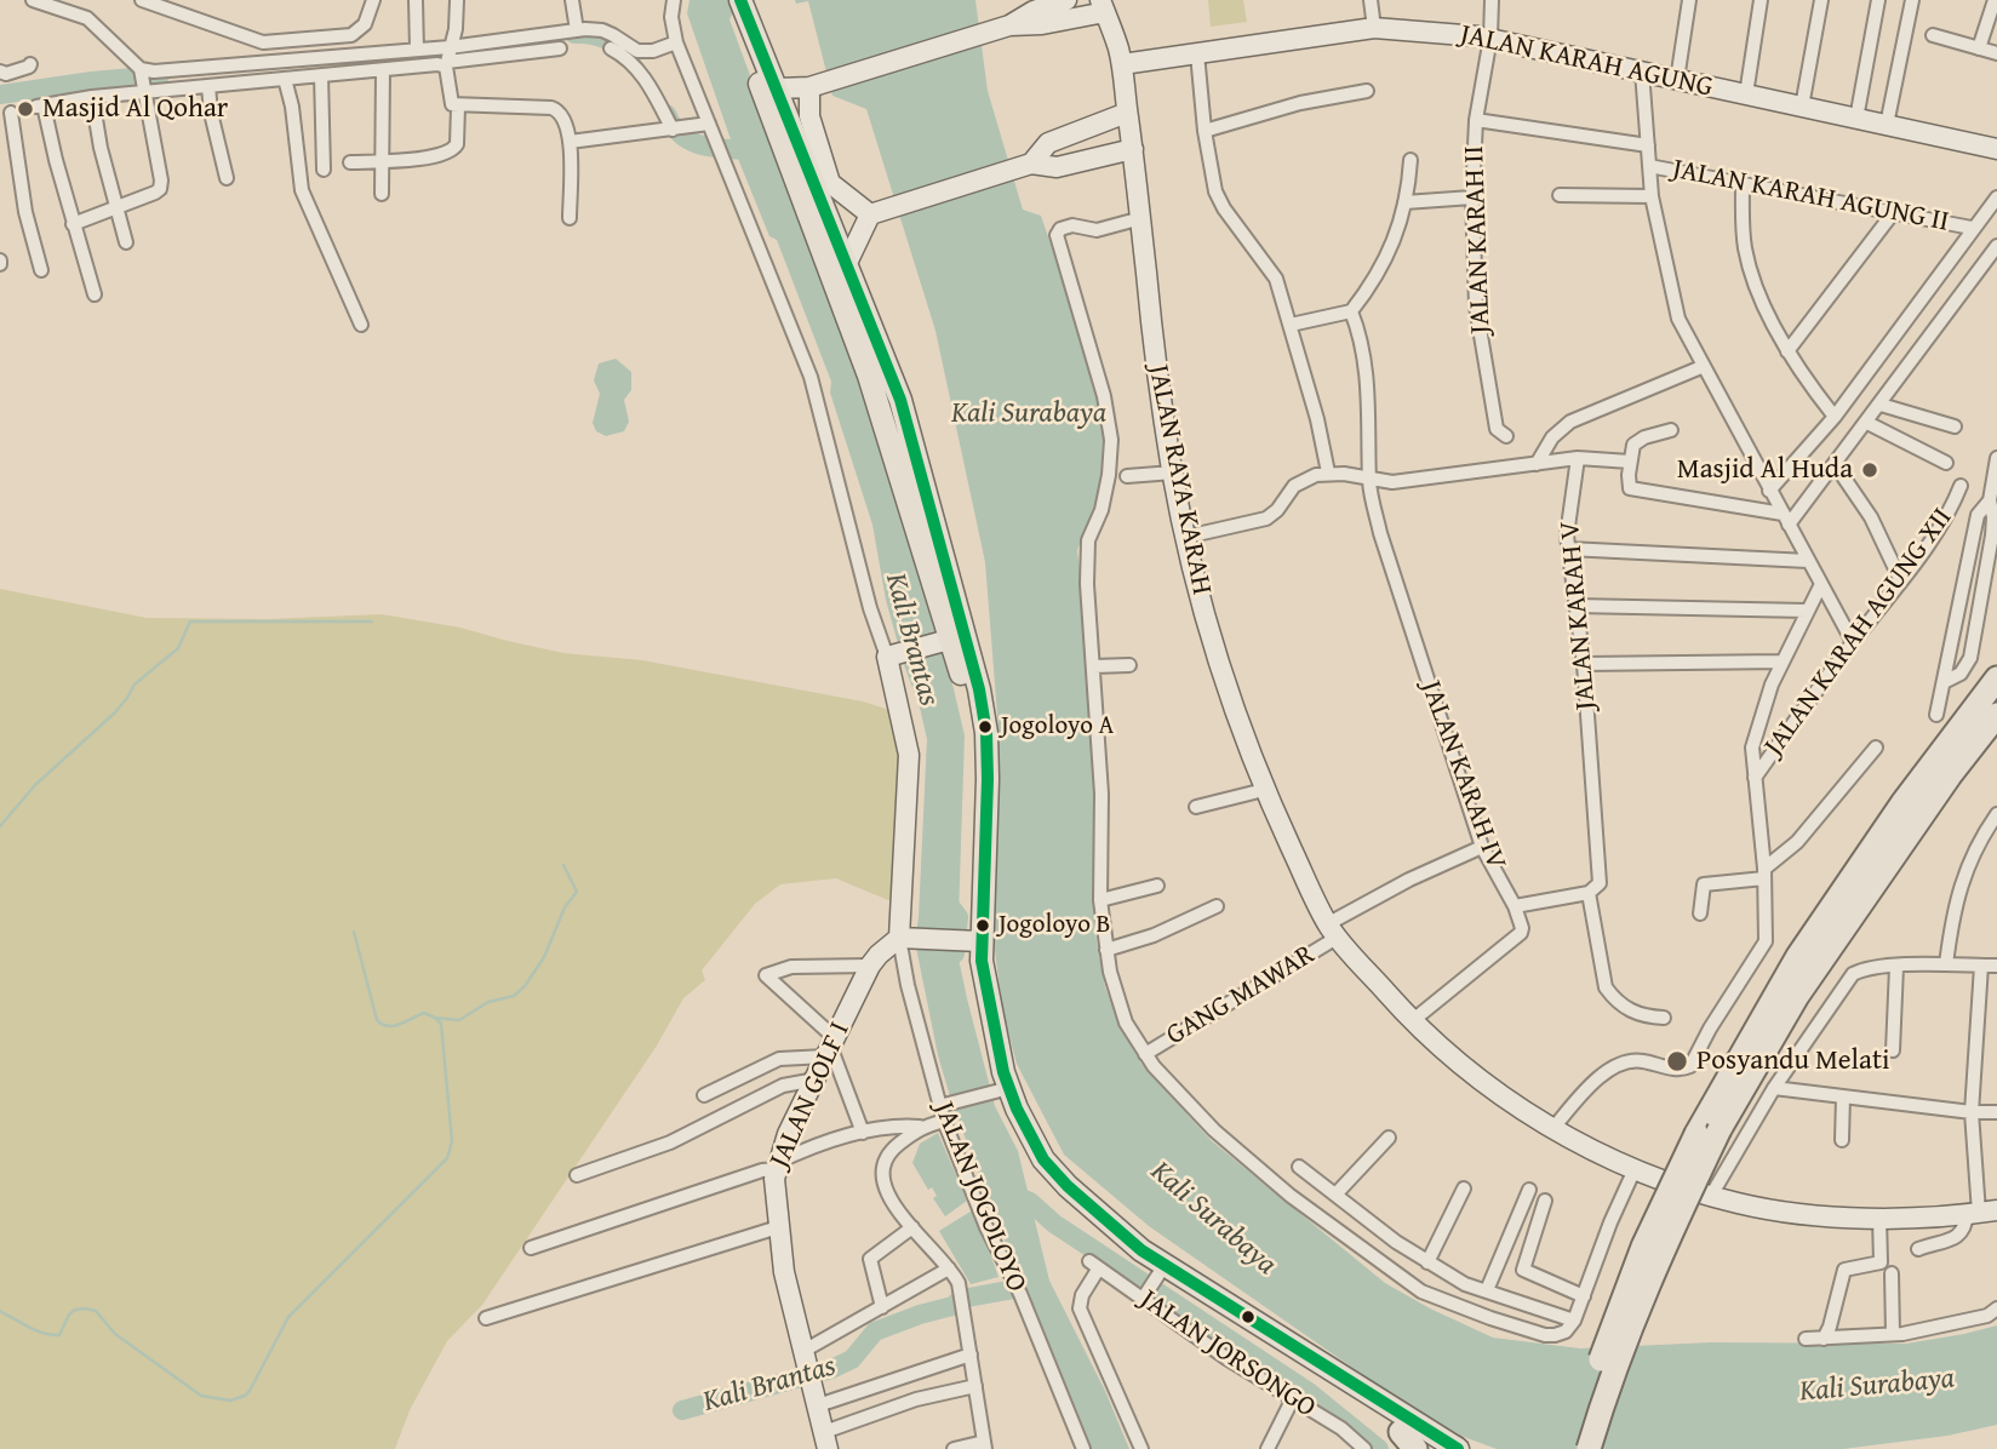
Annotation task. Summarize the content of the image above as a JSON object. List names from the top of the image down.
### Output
{
  "streets": {
    "main road": ["JALAN KARAH AGUNG", "JALAN RAYA KARAH", "JALAN GOLF I"],
    "street": [
      "JALAN KARAH AGUNG II",
      "JALAN KARAH II",
      "JALAN KARAH V",
      "JALAN KARAH AGUNG XII",
      "JALAN KARAH IV",
      "GANG MAWAR",
      "JALAN JOGOLOYO",
      "JALAN JORSONGO"
    ]
  },
  "crossings": [
    ["JALAN KARAH AGUNG", "JALAN KARAH II"],
    ["JALAN KARAH AGUNG", "JALAN RAYA KARAH"],
    ["JALAN RAYA KARAH", "GANG MAWAR"],
    ["JALAN KARAH IV", "GANG MAWAR"],
    ["JALAN GOLF I", "JALAN JOGOLOYO"]
  ],
  "water": ["Kali Surabaya", "Kali Brantas"],
  "places": [
    "Masjid Al Qohar",
    "Masjid Al Huda",
    "Jogoloyo A",
    "Jogoloyo B",
    "Posyandu Melati"
  ]
}
